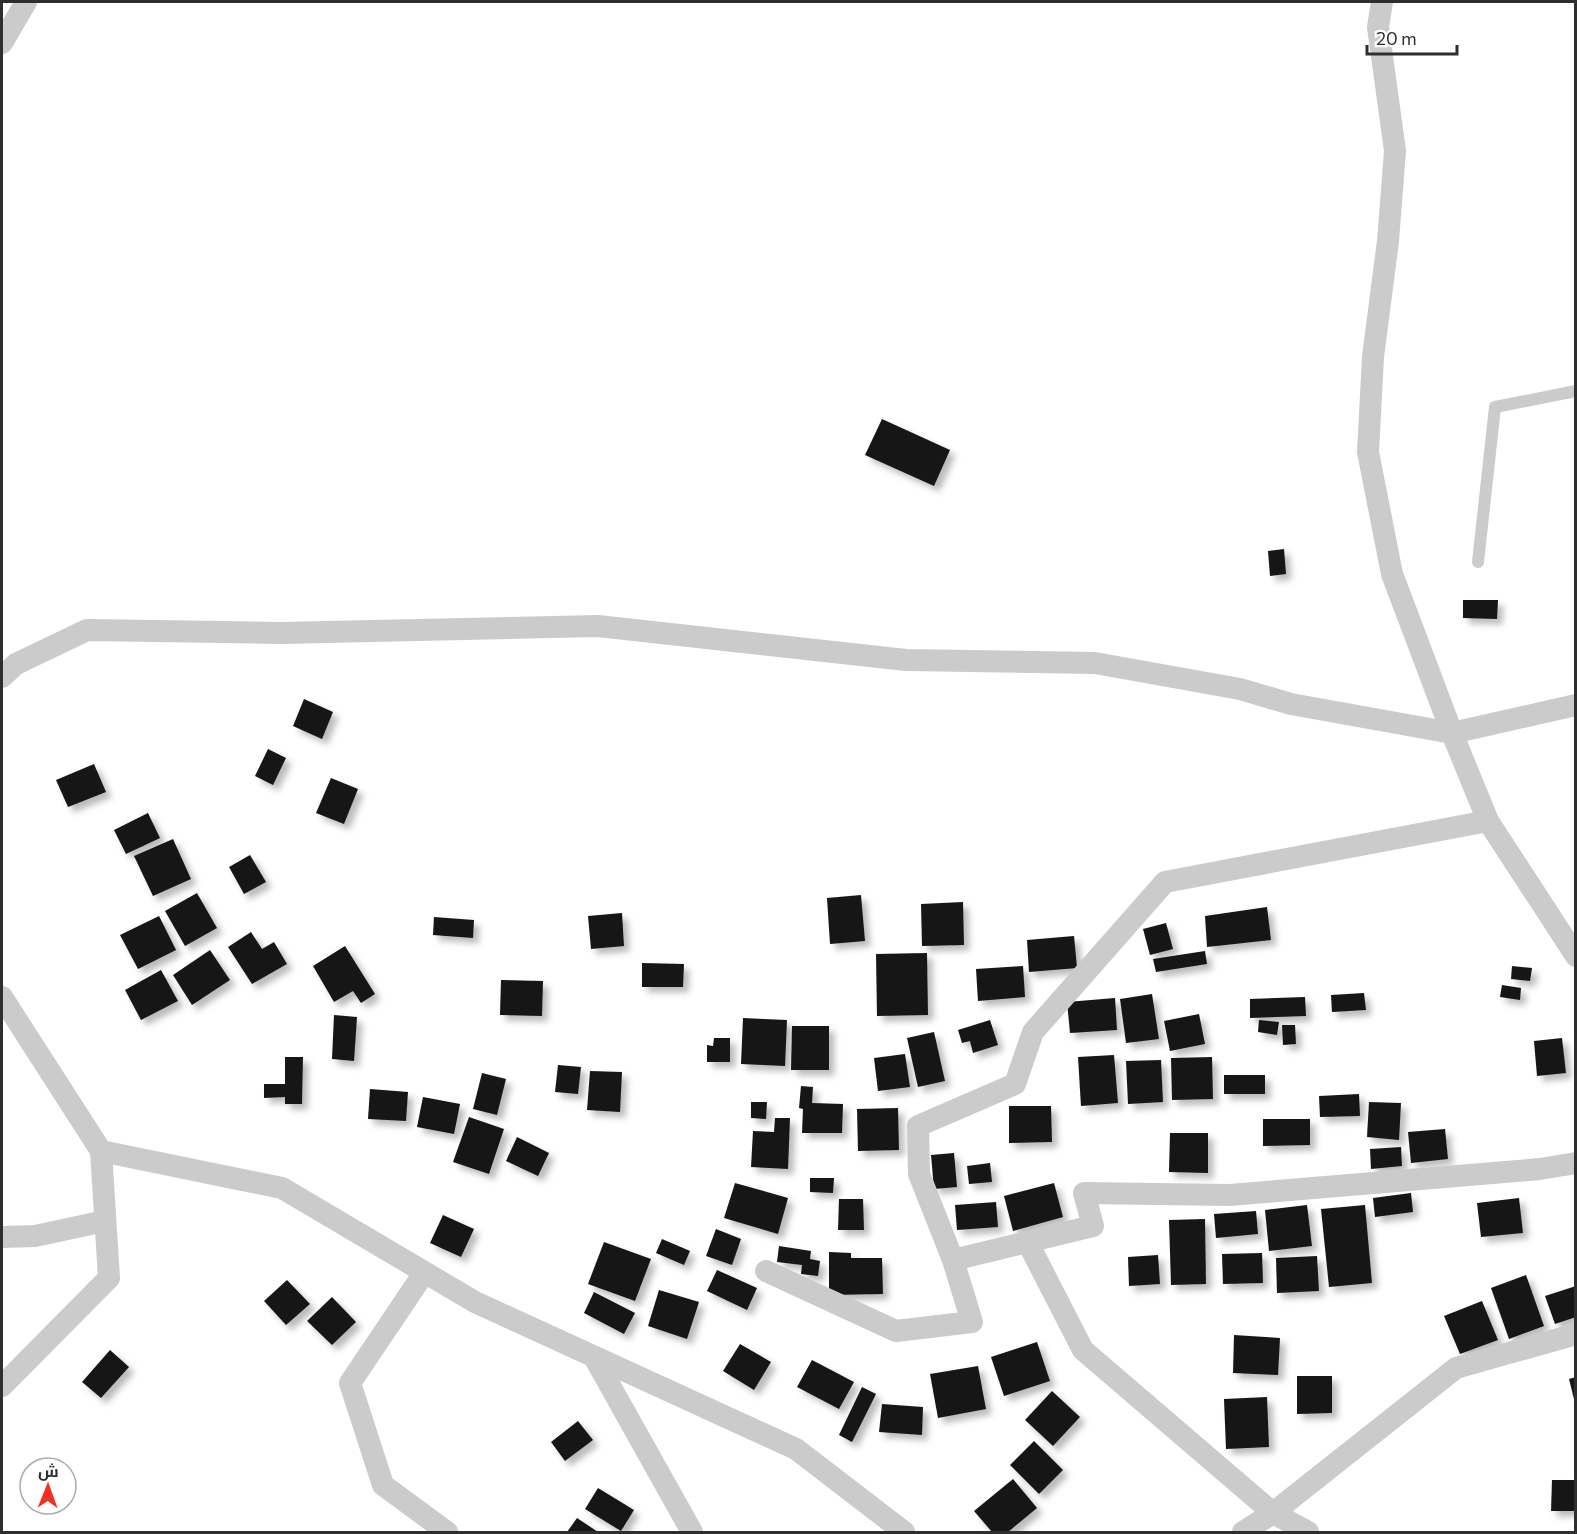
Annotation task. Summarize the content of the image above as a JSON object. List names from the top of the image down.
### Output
{
  "scale_bar": "20 m",
  "north": "top"
}
